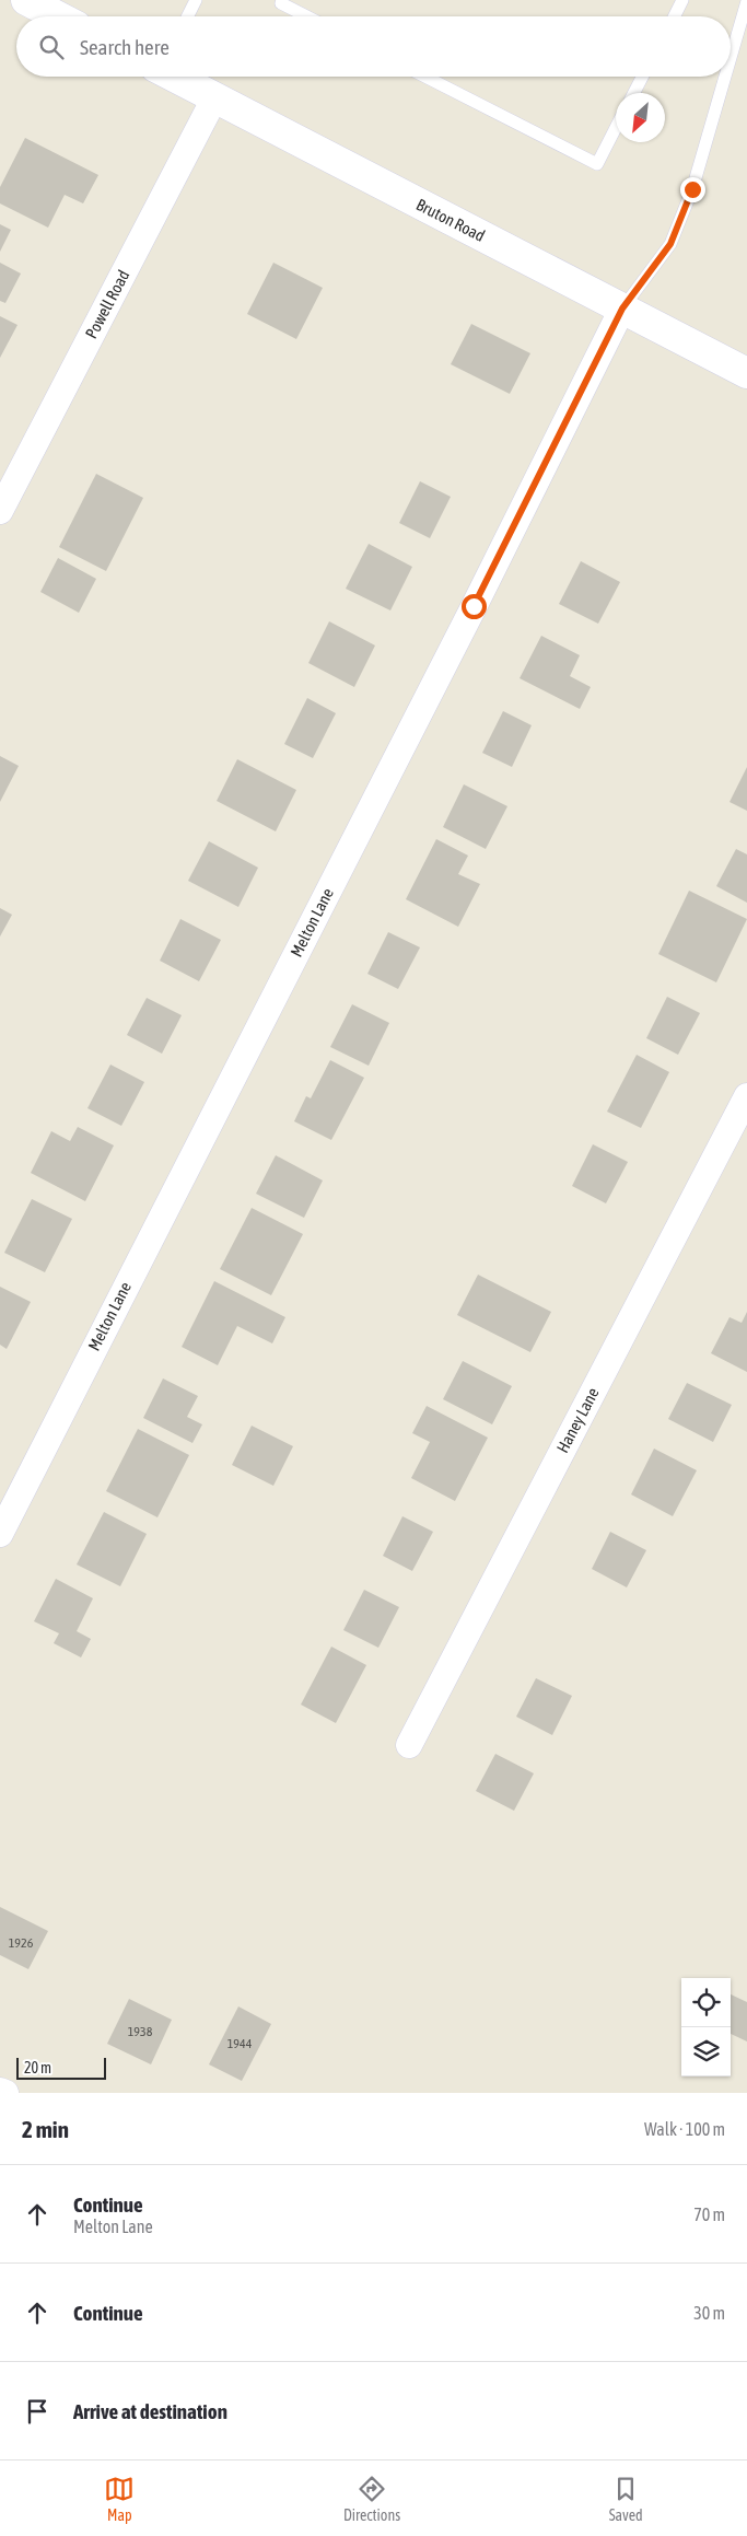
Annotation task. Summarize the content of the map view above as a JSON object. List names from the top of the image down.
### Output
{
  "streets": {
    "main road": ["Bruton Road"],
    "street": ["Powell Road", "Melton Lane", "Haney Lane"]
  },
  "crossings": [
    ["Bruton Road", "Powell Road"],
    ["Bruton Road", "Melton Lane"]
  ],
  "house_numbers": ["1926", "1938", "1944"],
  "scale_bar": "20 m",
  "north": "bottom left",
  "page": {
    "search": "Search here",
    "scale": "20 m",
    "heading": ["2 min", "Walk · 100 m"],
    "list": [
      ["Continue", "Melton Lane", "70 m"],
      ["Continue", "30 m"],
      "Arrive at destination"
    ],
    "nav": ["Map", "Directions", "Saved"]
  }
}
